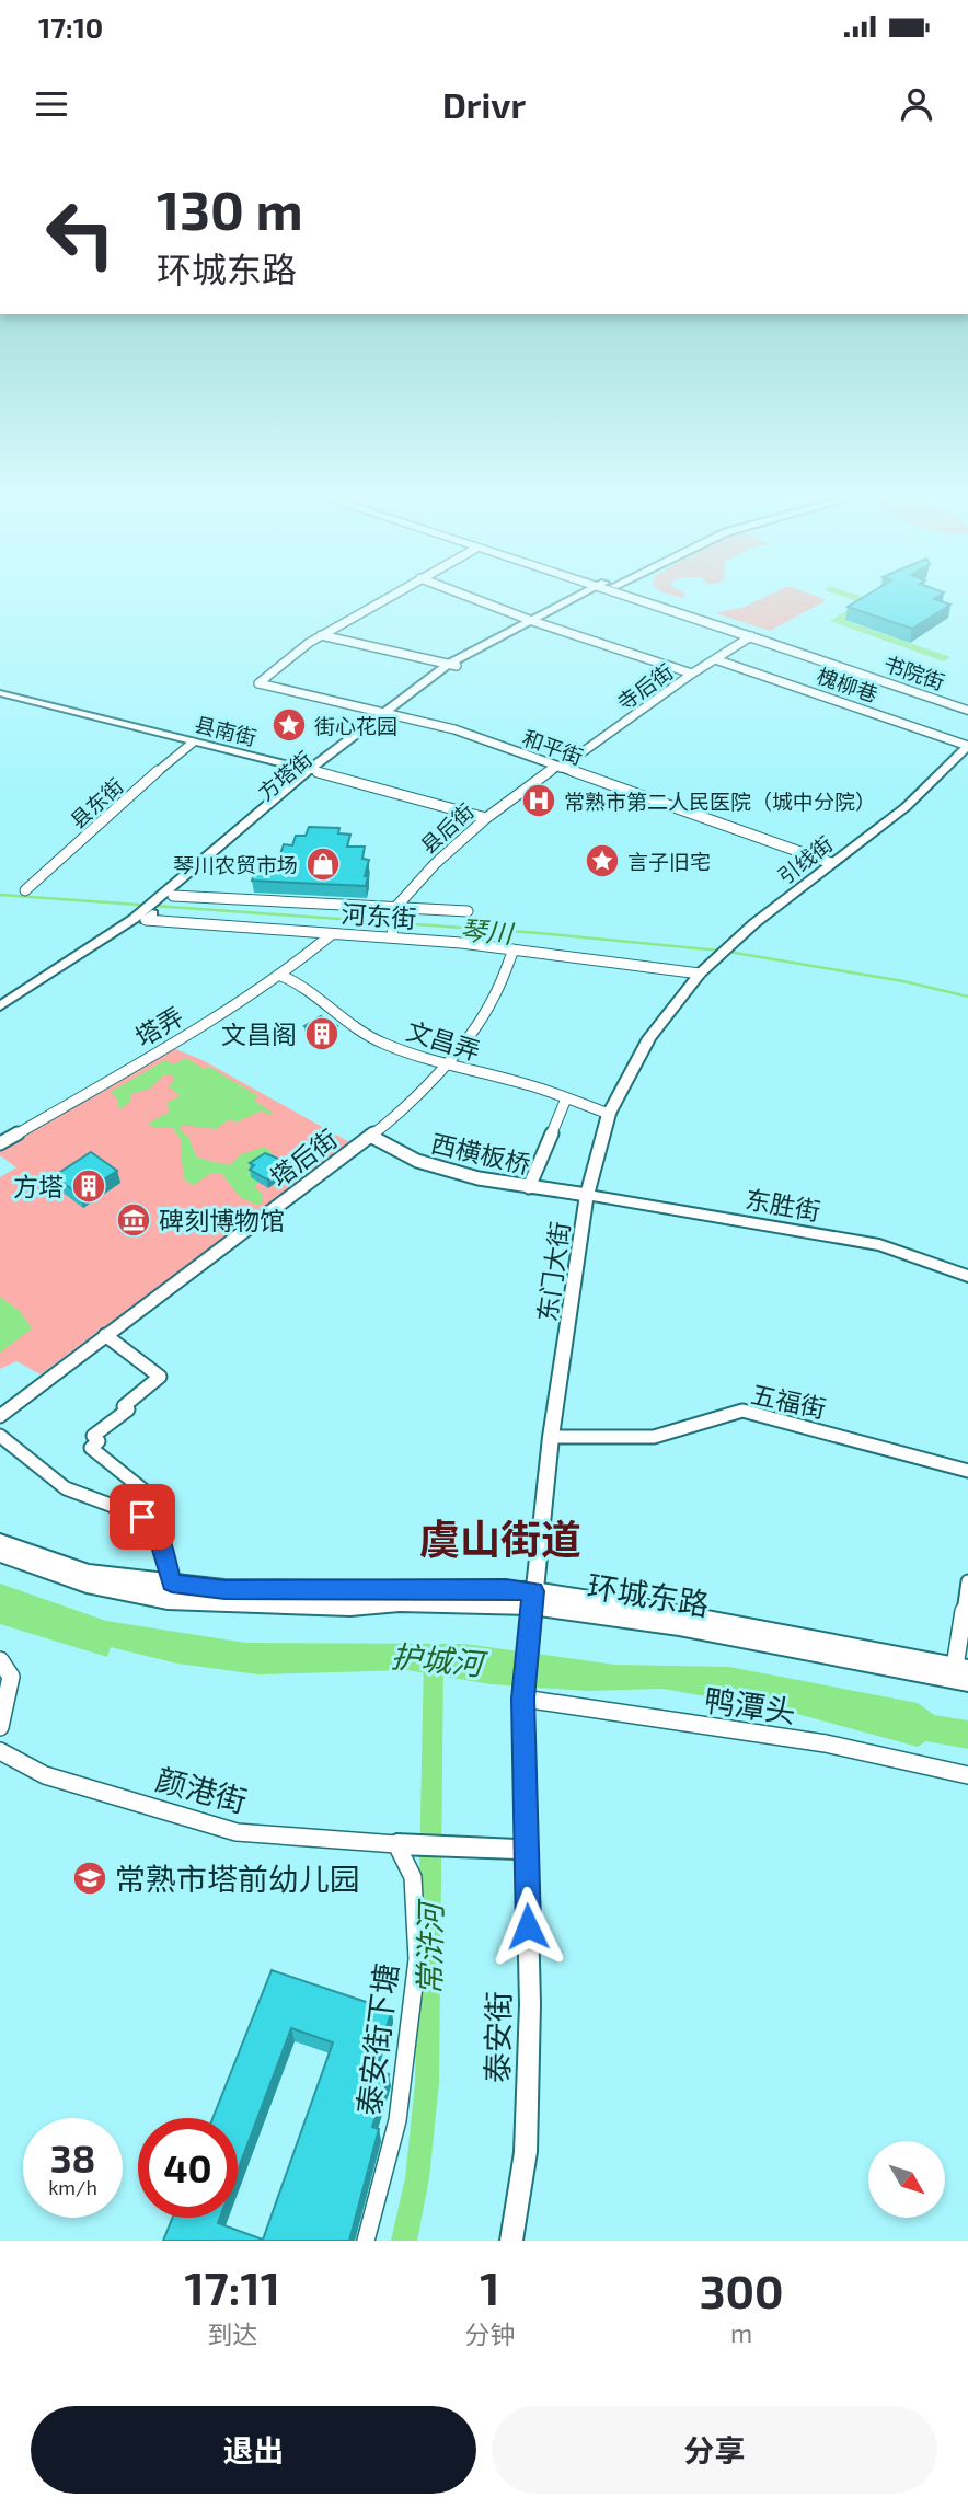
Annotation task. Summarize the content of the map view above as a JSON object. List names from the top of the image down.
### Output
{
  "streets": {
    "main road": ["书院街", "环城东路"],
    "street": [
      "槐柳巷",
      "寺后街",
      "县南街",
      "和平街",
      "方塔街",
      "县东街",
      "县后街",
      "引线街",
      "河东街",
      "塔弄",
      "文昌弄",
      "西横板桥",
      "塔后街",
      "东胜街",
      "东门大街",
      "五福街",
      "鸭潭头",
      "颜港街",
      "泰安街",
      "泰安街下塘"
    ]
  },
  "crossings": [
    ["书院街", "寺后街"],
    ["槐柳巷", "寺后街"],
    ["槐柳巷", "引线街"],
    ["寺后街", "和平街"],
    ["寺后街", "县后街"],
    ["县南街", "方塔街"],
    ["县南街", "县东街"],
    ["县南街", "县后街"],
    ["和平街", "方塔街"],
    ["和平街", "县后街"],
    ["和平街", "引线街"],
    ["方塔街", "河东街"],
    ["县后街", "河东街"],
    ["引线街", "河东街"],
    ["引线街", "东门大街"],
    ["河东街", "塔弄"],
    ["河东街", "塔后街"],
    ["河东街", "东门大街"],
    ["塔弄", "文昌弄"],
    ["文昌弄", "塔后街"],
    ["文昌弄", "东门大街"],
    ["西横板桥", "塔后街"],
    ["西横板桥", "东胜街"],
    ["西横板桥", "东门大街"],
    ["东胜街", "东门大街"],
    ["东门大街", "五福街"],
    ["东门大街", "环城东路"],
    ["东门大街", "泰安街"],
    ["环城东路", "泰安街"],
    ["鸭潭头", "泰安街"],
    ["颜港街", "泰安街下塘"]
  ],
  "districts": ["虞山街道"],
  "water": ["琴川", "护城河", "常浒河"],
  "places": {
    "place": ["街心花园", "言子旧宅"],
    "hospital": ["常熟市第二人民医院（城中分院）"],
    "shop": ["琴川农贸市场"],
    "building": ["文昌阁", "方塔"],
    "museum": ["碑刻博物馆"],
    "school or university": ["常熟市塔前幼儿园"]
  },
  "north": "bottom right",
  "page": {
    "status": "17:10",
    "header": "Drivr",
    "turn": ["130 m", "环城东路"],
    "speed": "38 km/h",
    "limit": "40",
    "eta": [
      "17:11",
      "到达",
      "1",
      "分钟",
      "300",
      "m"
    ],
    "buttons": ["退出", "分享"]
  }
}
